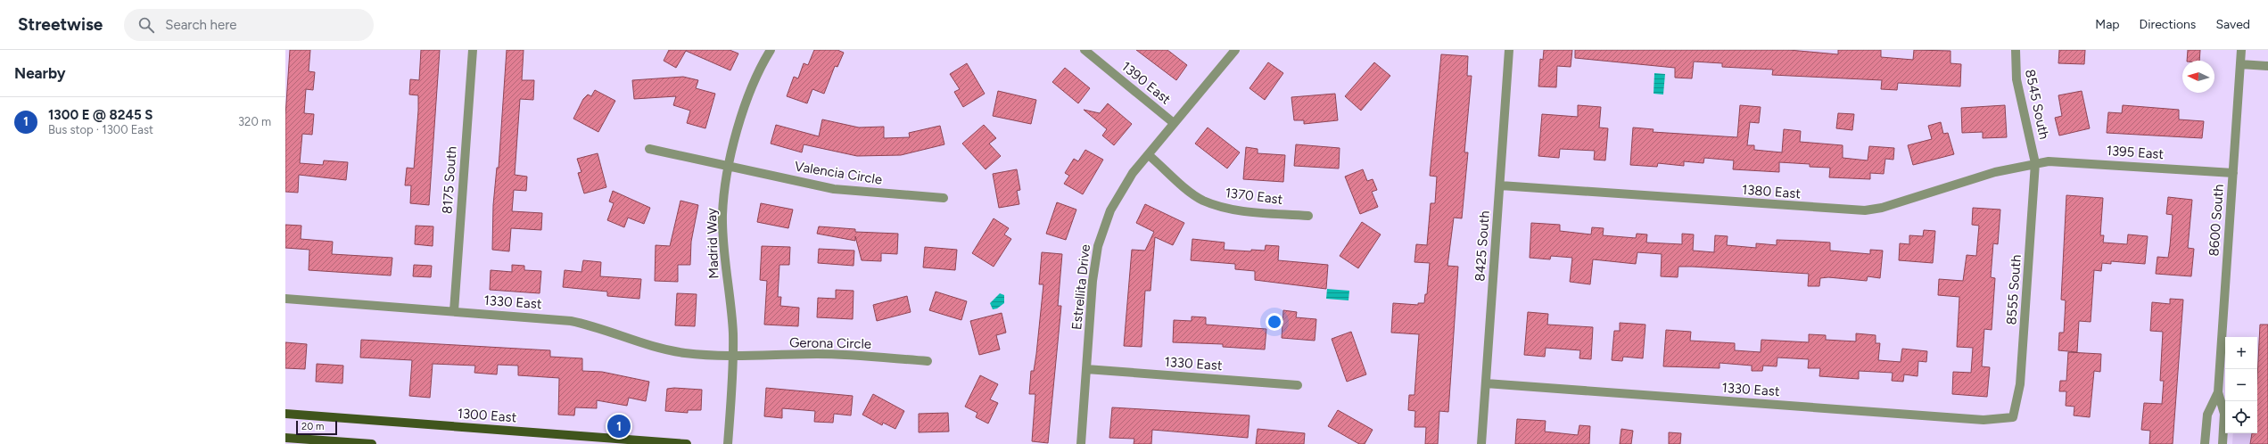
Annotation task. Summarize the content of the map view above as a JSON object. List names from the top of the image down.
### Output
{
  "streets": {
    "main road": ["1300 East"],
    "street": [
      "1390 East",
      "8545 South",
      "1395 East",
      "Valencia Circle",
      "8175 South",
      "1380 East",
      "1370 East",
      "8600 South",
      "Madrid Way",
      "8425 South",
      "Estrellita Drive",
      "8555 South",
      "1330 East",
      "Gerona Circle"
    ]
  },
  "crossings": [
    ["1390 East", "Estrellita Drive"],
    ["8545 South", "1395 East"],
    ["8545 South", "1380 East"],
    ["8545 South", "8555 South"],
    ["1395 East", "1380 East"],
    ["1395 East", "8600 South"],
    ["1395 East", "8555 South"],
    ["Valencia Circle", "Madrid Way"],
    ["8175 South", "1330 East"],
    ["1380 East", "8425 South"],
    ["1380 East", "8555 South"],
    ["1370 East", "Estrellita Drive"],
    ["Madrid Way", "1330 East"],
    ["Madrid Way", "Gerona Circle"],
    ["8425 South", "1330 East"],
    ["Estrellita Drive", "1330 East"],
    ["8555 South", "1330 East"],
    ["1330 East", "Gerona Circle"]
  ],
  "scale_bar": "20 m",
  "north": "left",
  "page": {
    "header": "Streetwise",
    "search": "Search here",
    "nav": ["Map", "Directions", "Saved"],
    "heading": "Nearby",
    "list": [
      {
        "mark": "1",
        "name": "1300 E @ 8245 S",
        "note": "Bus stop · 1300 East",
        "value": "320 m"
      }
    ],
    "map_buttons": ["+", "−"],
    "pins": "1",
    "scale": "20 m"
  }
}
